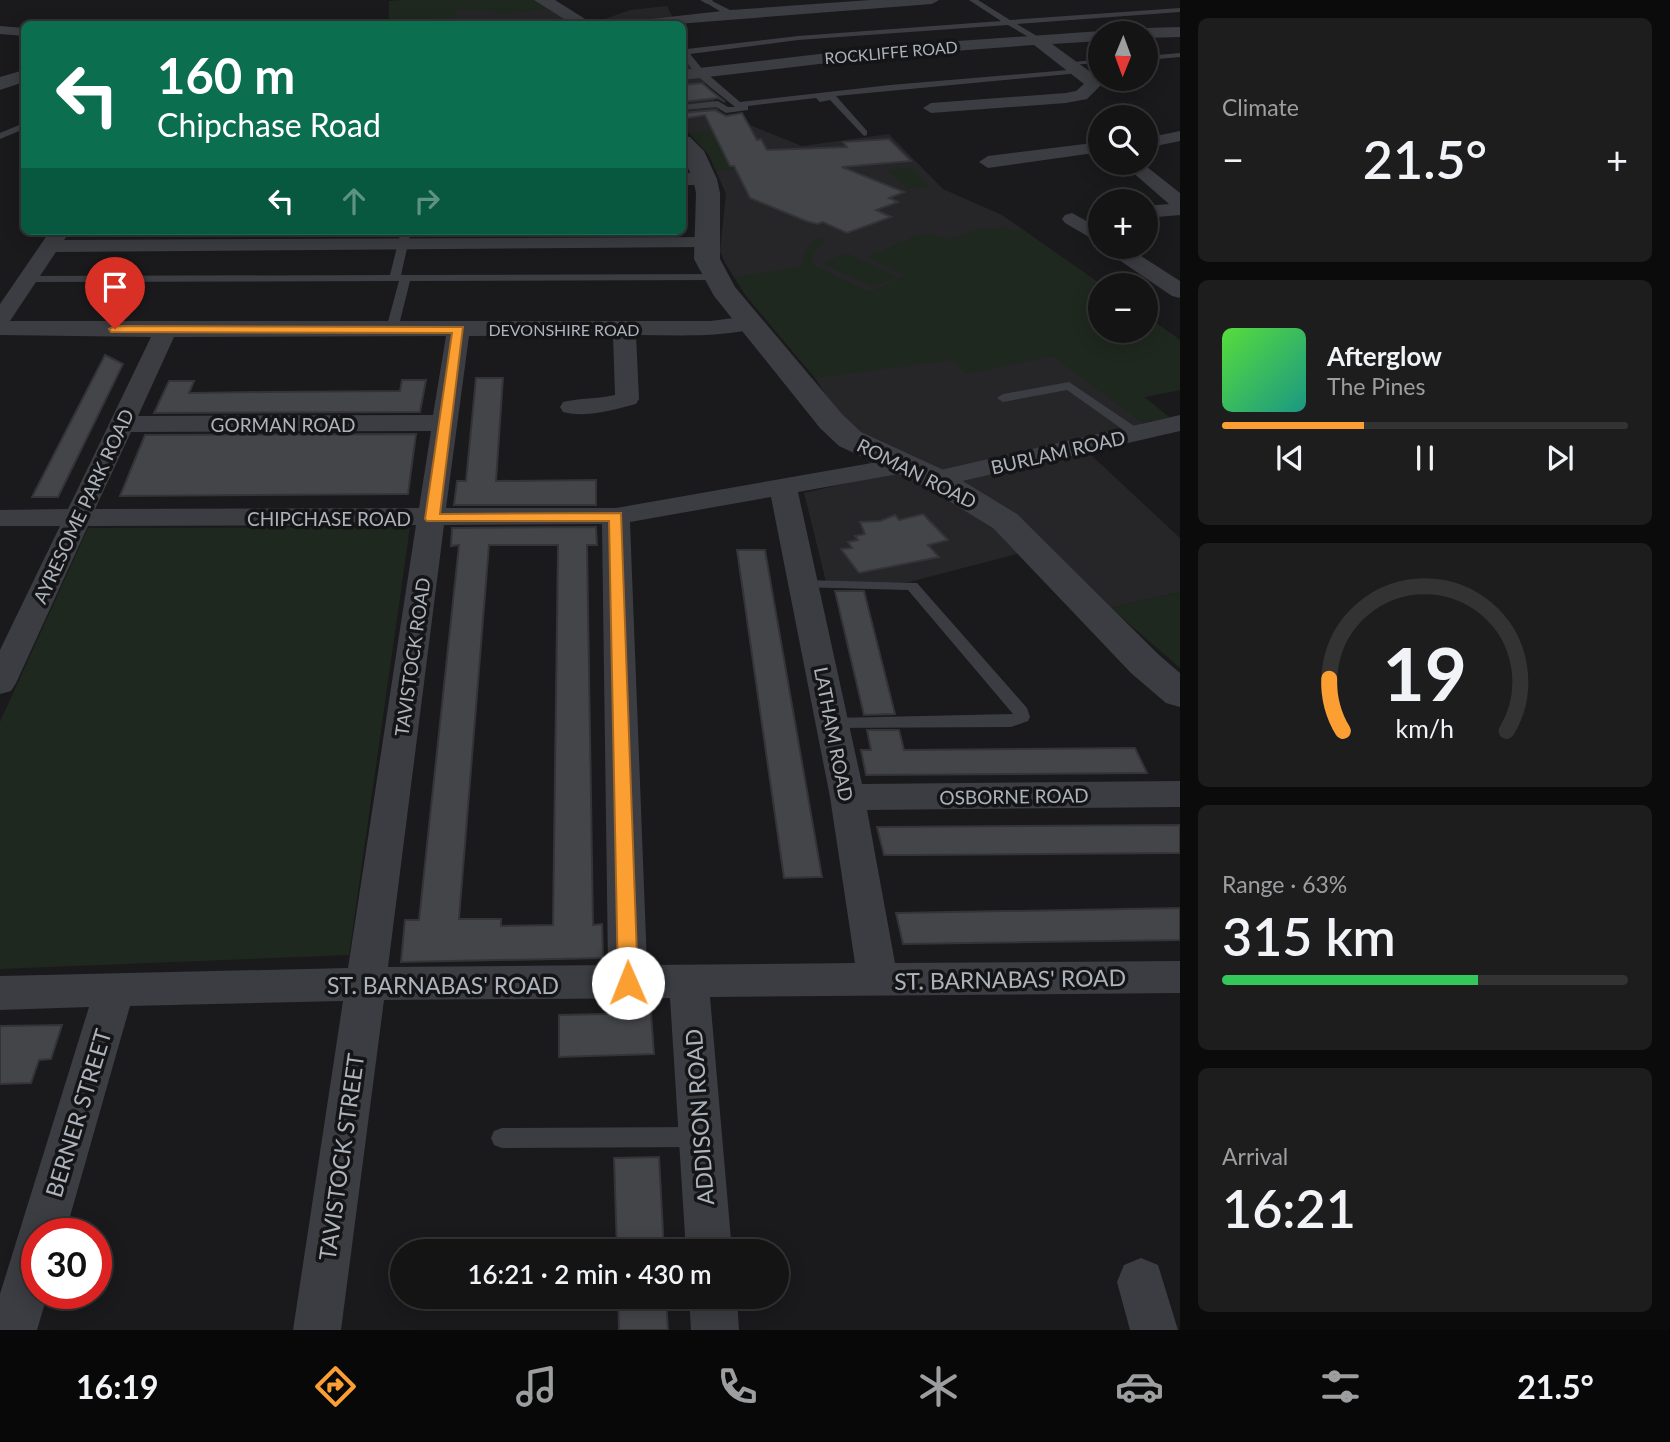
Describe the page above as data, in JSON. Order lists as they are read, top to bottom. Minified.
{"streets":{"street":["ROCKLIFFE ROAD","DEVONSHIRE ROAD","GORMAN ROAD","BURLAM ROAD","ROMAN ROAD","AYRESOME PARK ROAD","CHIPCHASE ROAD","TAVISTOCK ROAD","LATHAM ROAD","OSBORNE ROAD","ST. BARNABAS' ROAD","BERNER STREET","ADDISON ROAD","TAVISTOCK STREET"]},"crossings":[["DEVONSHIRE ROAD","ROMAN ROAD"],["DEVONSHIRE ROAD","AYRESOME PARK ROAD"],["DEVONSHIRE ROAD","TAVISTOCK ROAD"],["GORMAN ROAD","AYRESOME PARK ROAD"],["GORMAN ROAD","TAVISTOCK ROAD"],["BURLAM ROAD","ROMAN ROAD"],["BURLAM ROAD","CHIPCHASE ROAD"],["ROMAN ROAD","CHIPCHASE ROAD"],["AYRESOME PARK ROAD","CHIPCHASE ROAD"],["CHIPCHASE ROAD","TAVISTOCK ROAD"],["CHIPCHASE ROAD","LATHAM ROAD"],["TAVISTOCK ROAD","ST. BARNABAS' ROAD"],["TAVISTOCK ROAD","TAVISTOCK STREET"],["LATHAM ROAD","OSBORNE ROAD"],["LATHAM ROAD","ST. BARNABAS' ROAD"],["ST. BARNABAS' ROAD","BERNER STREET"],["ST. BARNABAS' ROAD","ADDISON ROAD"],["ST. BARNABAS' ROAD","TAVISTOCK STREET"]],"north":"bottom","page":{"tile":["Climate",["Range · 63%","315 km"],["Arrival","16:21"]],"map_buttons":["+","−"],"turn":["160 m","Chipchase Road"],"heat":["−","21.5°","+"],"song":["Afterglow","The Pines"],"limit":"30","trip":"16:21 · 2 min · 430 m","tabs":["16:19","21.5°"],"gauge":["19","km/h"]}}
